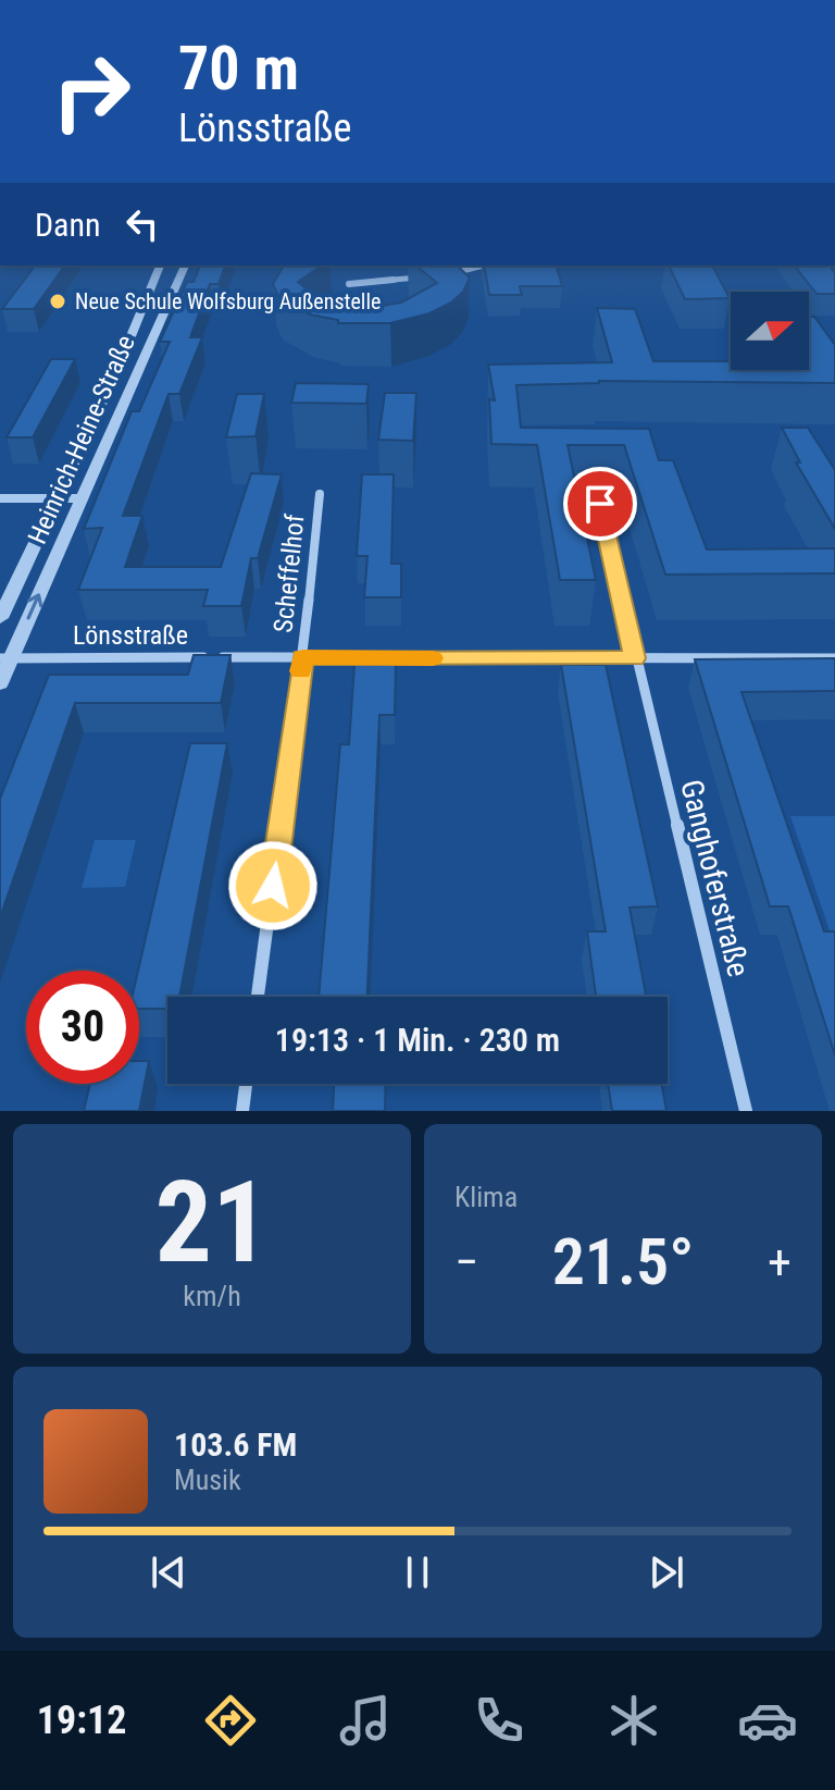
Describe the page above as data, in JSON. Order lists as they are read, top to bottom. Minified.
{"streets":{"street":["Heinrich-Heine-Straße","Scheffelhof","Lönsstraße","Ganghoferstraße"]},"crossings":[["Heinrich-Heine-Straße","Lönsstraße"],["Scheffelhof","Lönsstraße"],["Lönsstraße","Ganghoferstraße"]],"places":["Neue Schule Wolfsburg Außenstelle"],"north":"right","page":{"turn":["70 m","Lönsstraße"],"then":"Dann","limit":"30","trip":"19:13 · 1 Min. · 230 m","tile":[["21","km/h"],"Klima"],"heat":["−","21.5°","+"],"song":["103.6 FM","Musik"],"tabs":"19:12"}}
